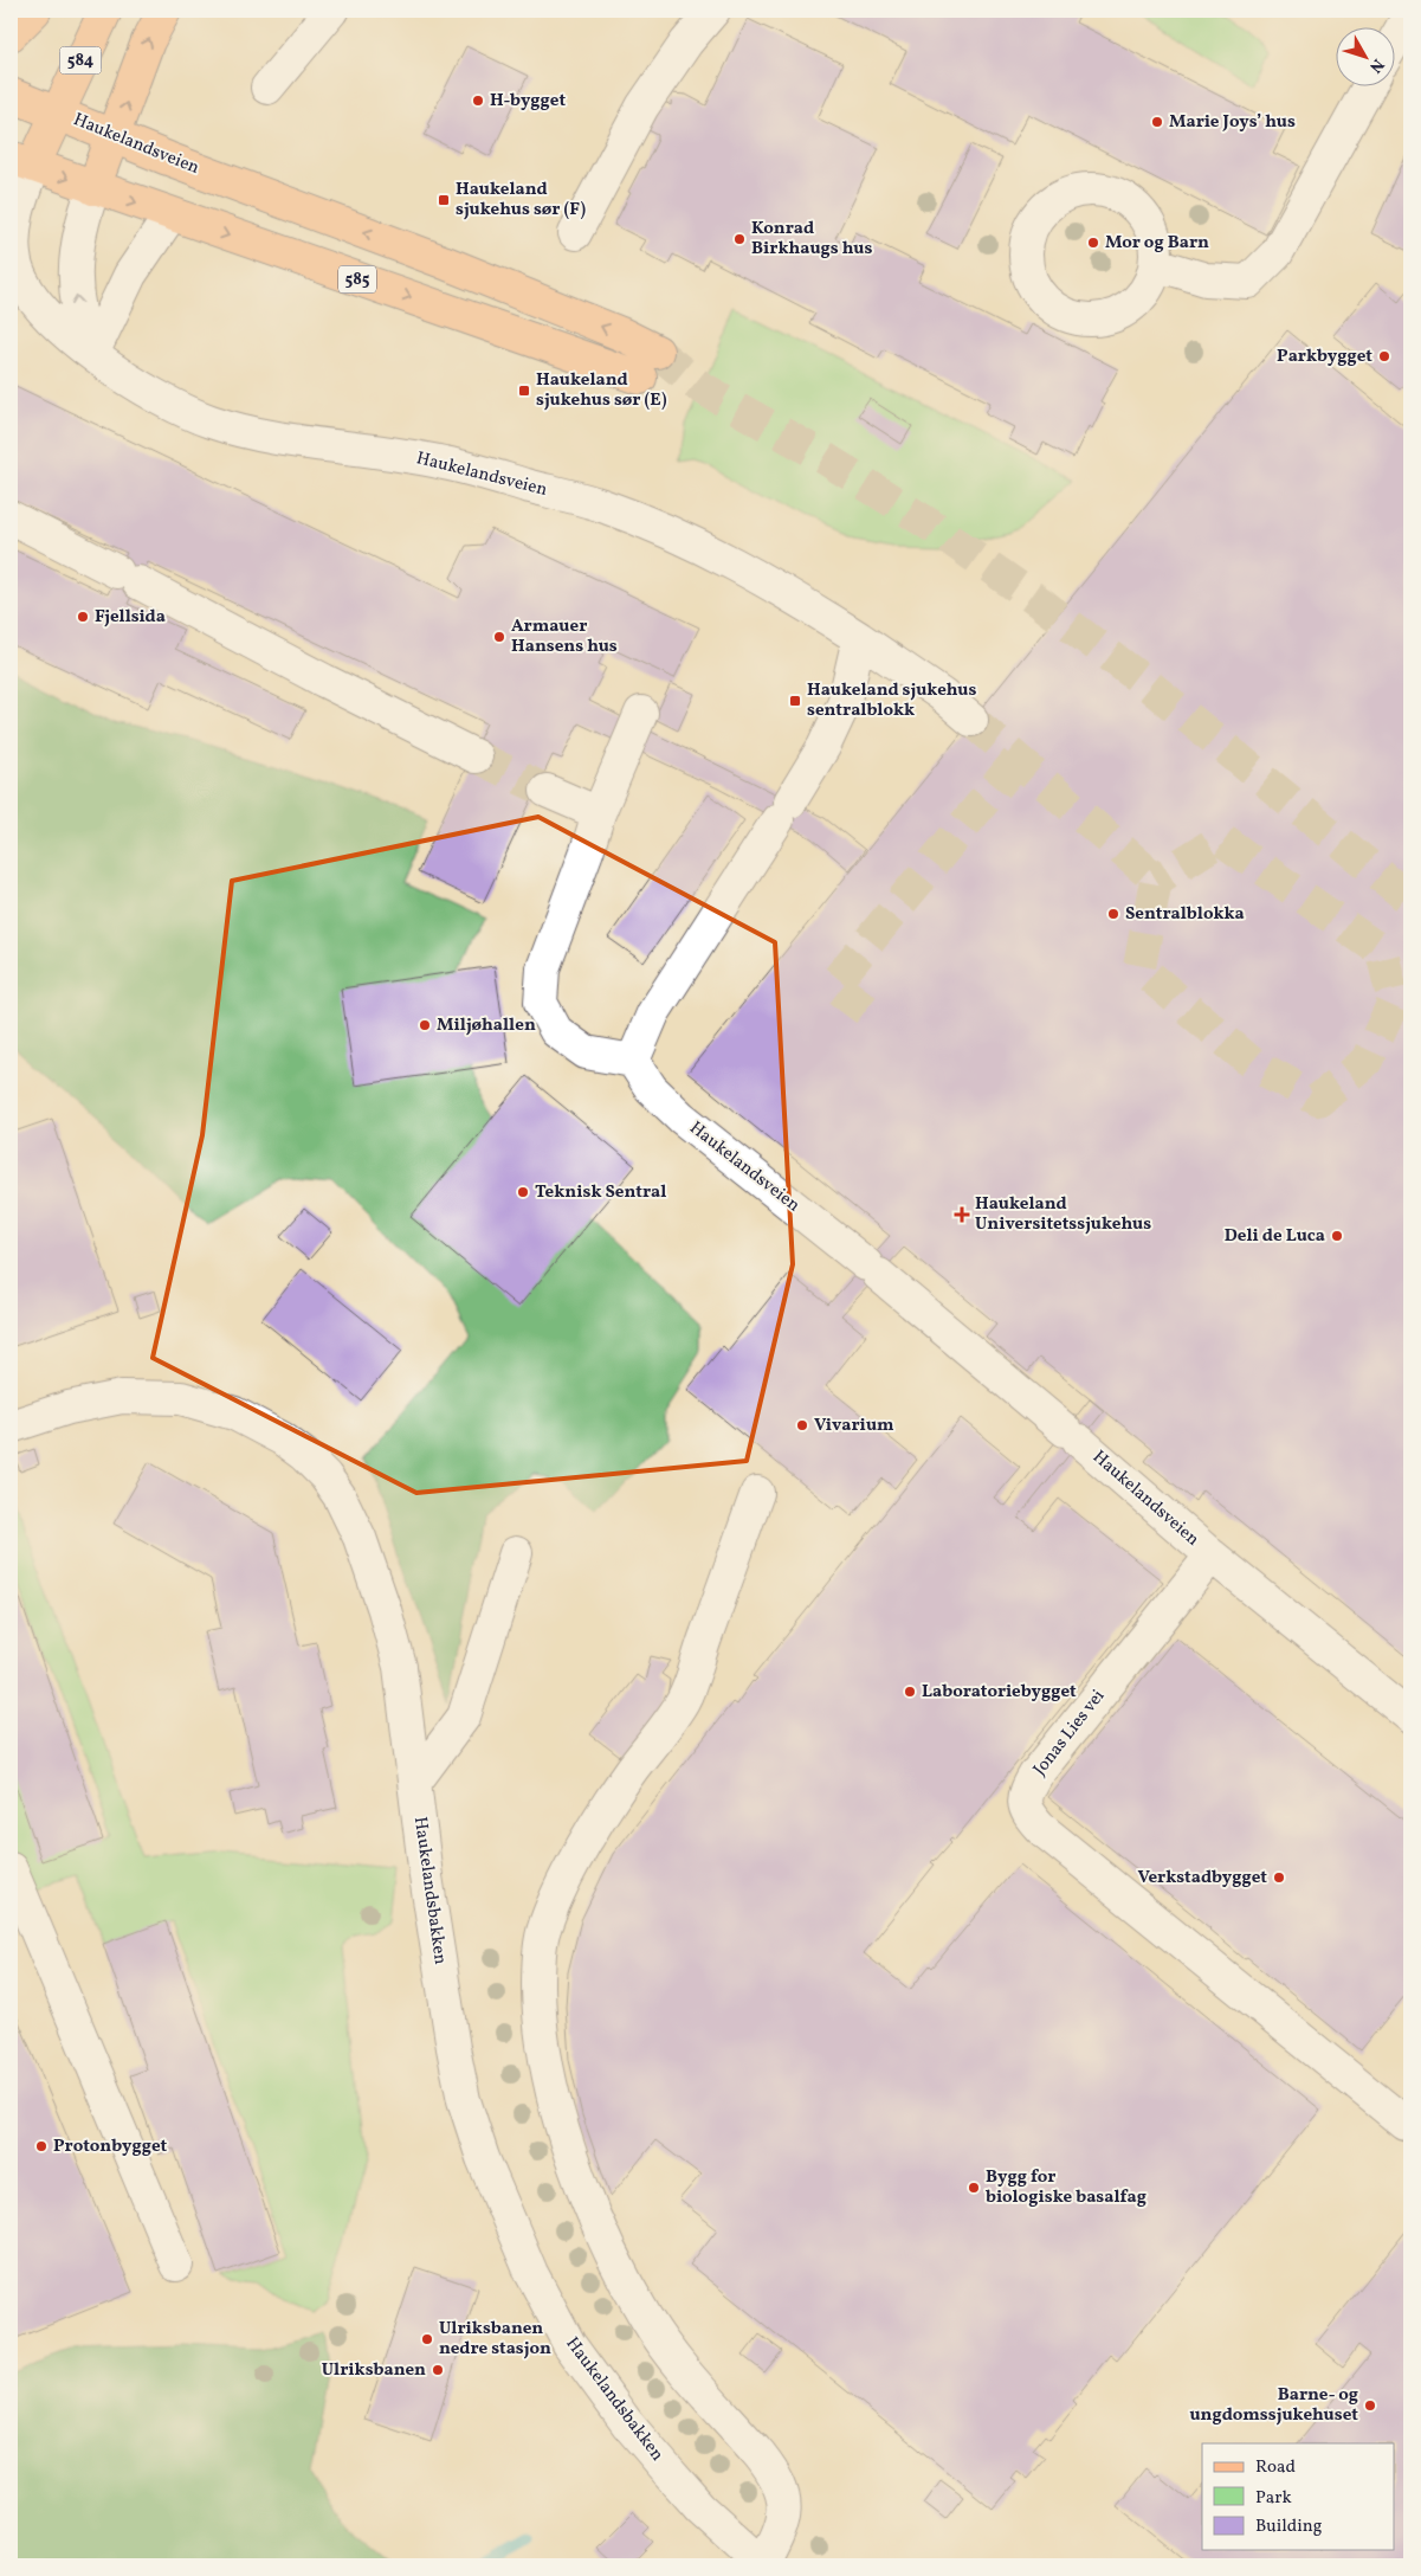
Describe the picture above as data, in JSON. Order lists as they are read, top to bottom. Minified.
{"streets":{"main road":["584","Haukelandsveien","585"],"street":["Jonas Lies vei","Haukelandsbakken"]},"crossings":[["584","Haukelandsveien"],["Haukelandsveien","Jonas Lies vei"]],"places":{"other":["H-bygget","Marie Joys’ hus","Konrad Birkhaugs hus","Mor og Barn","Parkbygget","Fjellsida","Armauer Hansens hus","Sentralblokka","Miljøhallen","Teknisk Sentral","Deli de Luca","Vivarium","Laboratoriebygget","Verkstadbygget","Protonbygget","Bygg for biologiske basalfag","Ulriksbanen nedre stasjon","Ulriksbanen","Barne- og ungdomssjukehuset"],"transit":["Haukeland sjukehus sør (F)","Haukeland sjukehus sør (E)","Haukeland sjukehus sentralblokk"],"health":["Haukeland Universitetssjukehus"]},"legend":["Road","Park","Building"],"north":"bottom right"}
